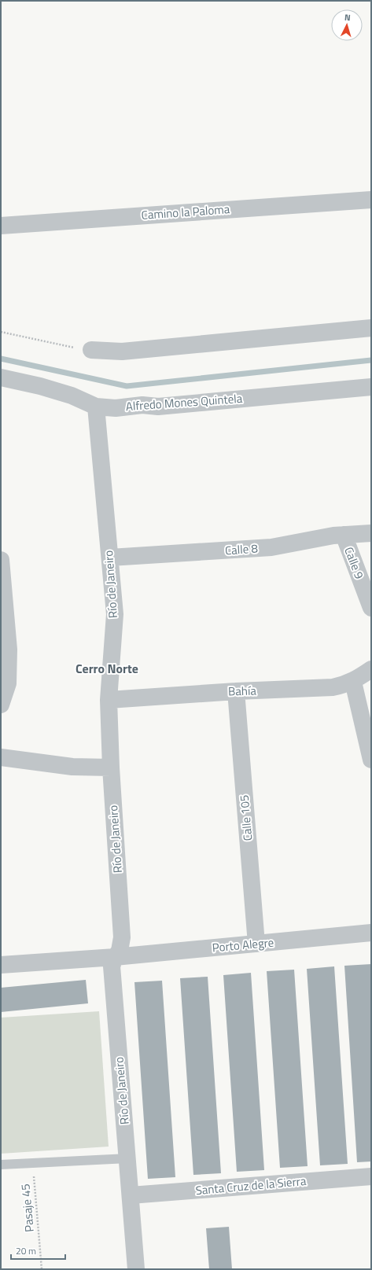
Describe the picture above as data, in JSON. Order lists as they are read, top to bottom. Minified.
{"streets":{"street":["Camino la Paloma","Alfredo Mones Quintela","Calle 8","Calle 9","Río de Janeiro","Bahía","Calle 105","Porto Alegre","Santa Cruz de la Sierra"],"path":["Pasaje 45"]},"crossings":[["Alfredo Mones Quintela","Río de Janeiro"],["Calle 8","Calle 9"],["Calle 8","Río de Janeiro"],["Río de Janeiro","Bahía"],["Río de Janeiro","Porto Alegre"],["Río de Janeiro","Santa Cruz de la Sierra"],["Bahía","Calle 105"],["Calle 105","Porto Alegre"]],"districts":["Cerro Norte"],"scale_bar":"20 m","north":"top"}
